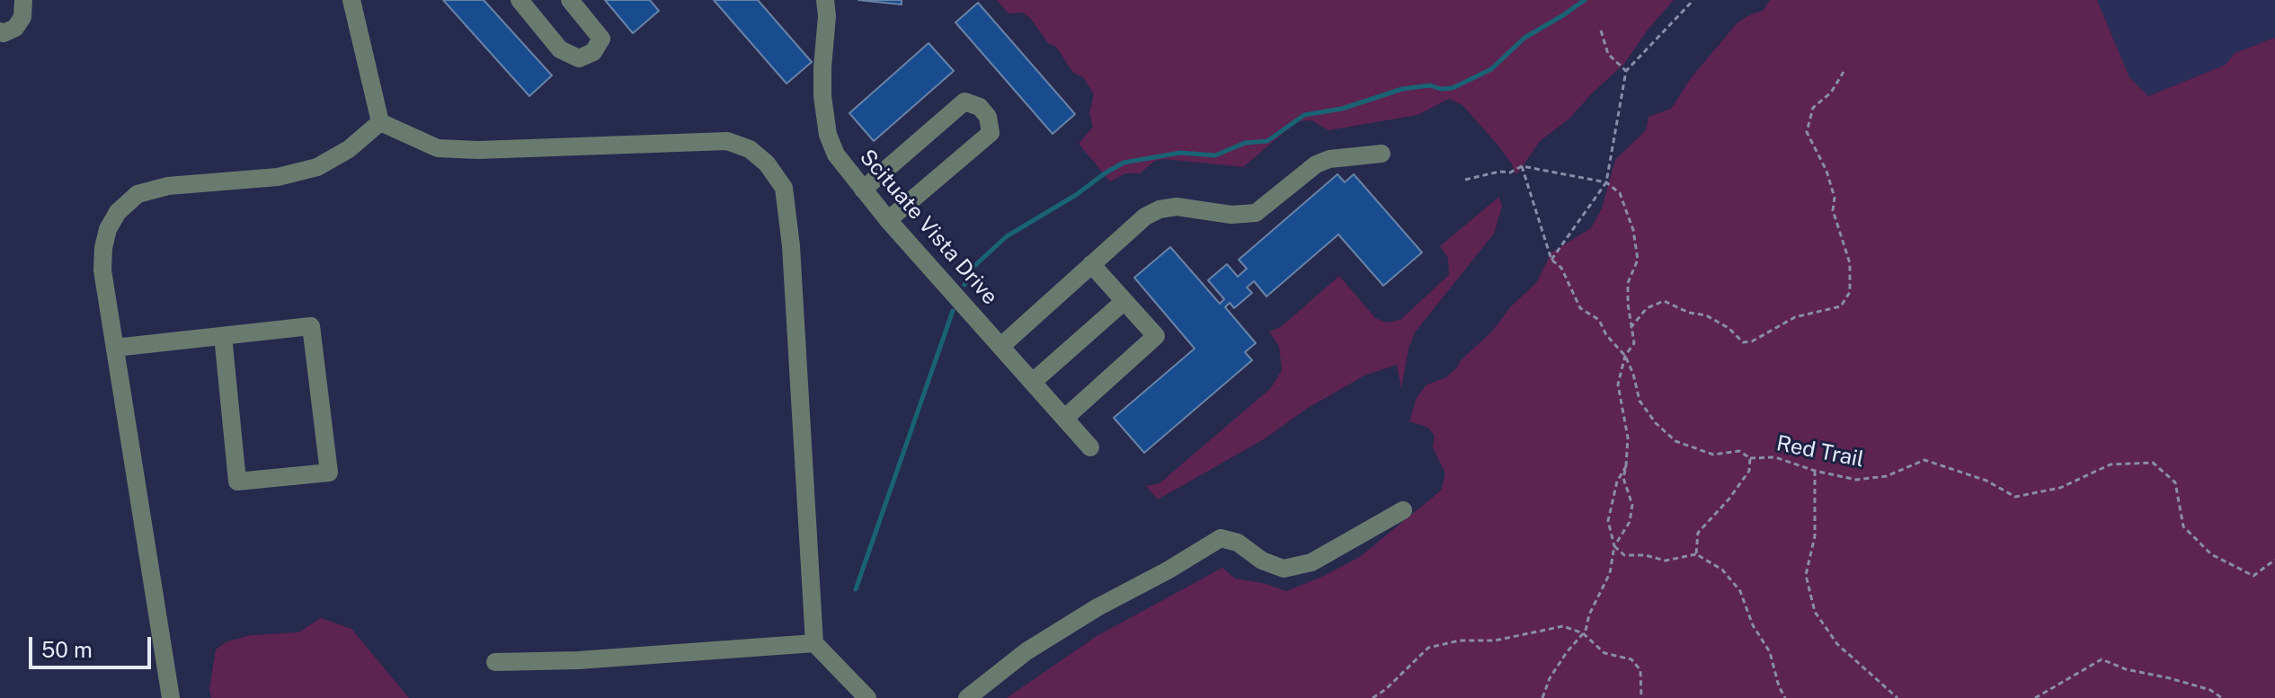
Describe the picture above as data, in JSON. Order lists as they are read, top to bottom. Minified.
{"streets":{"street":["Scituate Vista Drive"],"path":["Red Trail"]},"scale_bar":"50 m"}
